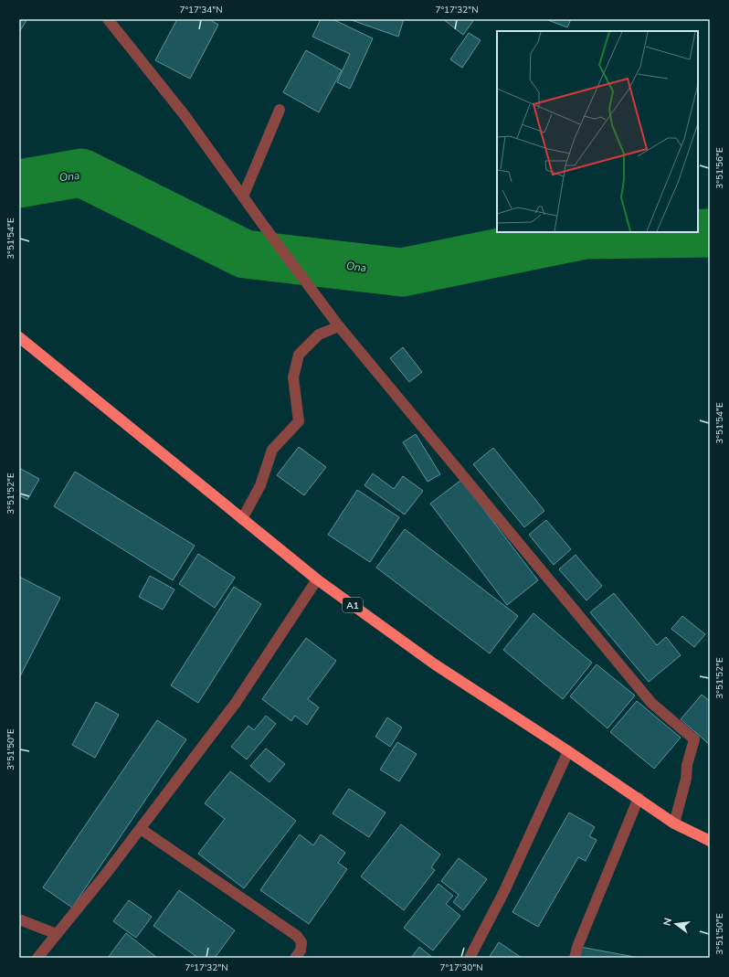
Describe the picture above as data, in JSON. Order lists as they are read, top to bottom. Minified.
{"streets":{"highway":["A1"]},"water":["Ona"],"north":"left","coordinates":["7°17'34\"N","7°17'32\"N","3°51'56\"E","3°51'54\"E","3°51'52\"E","3°51'50\"E","7°17'30\"N"]}
